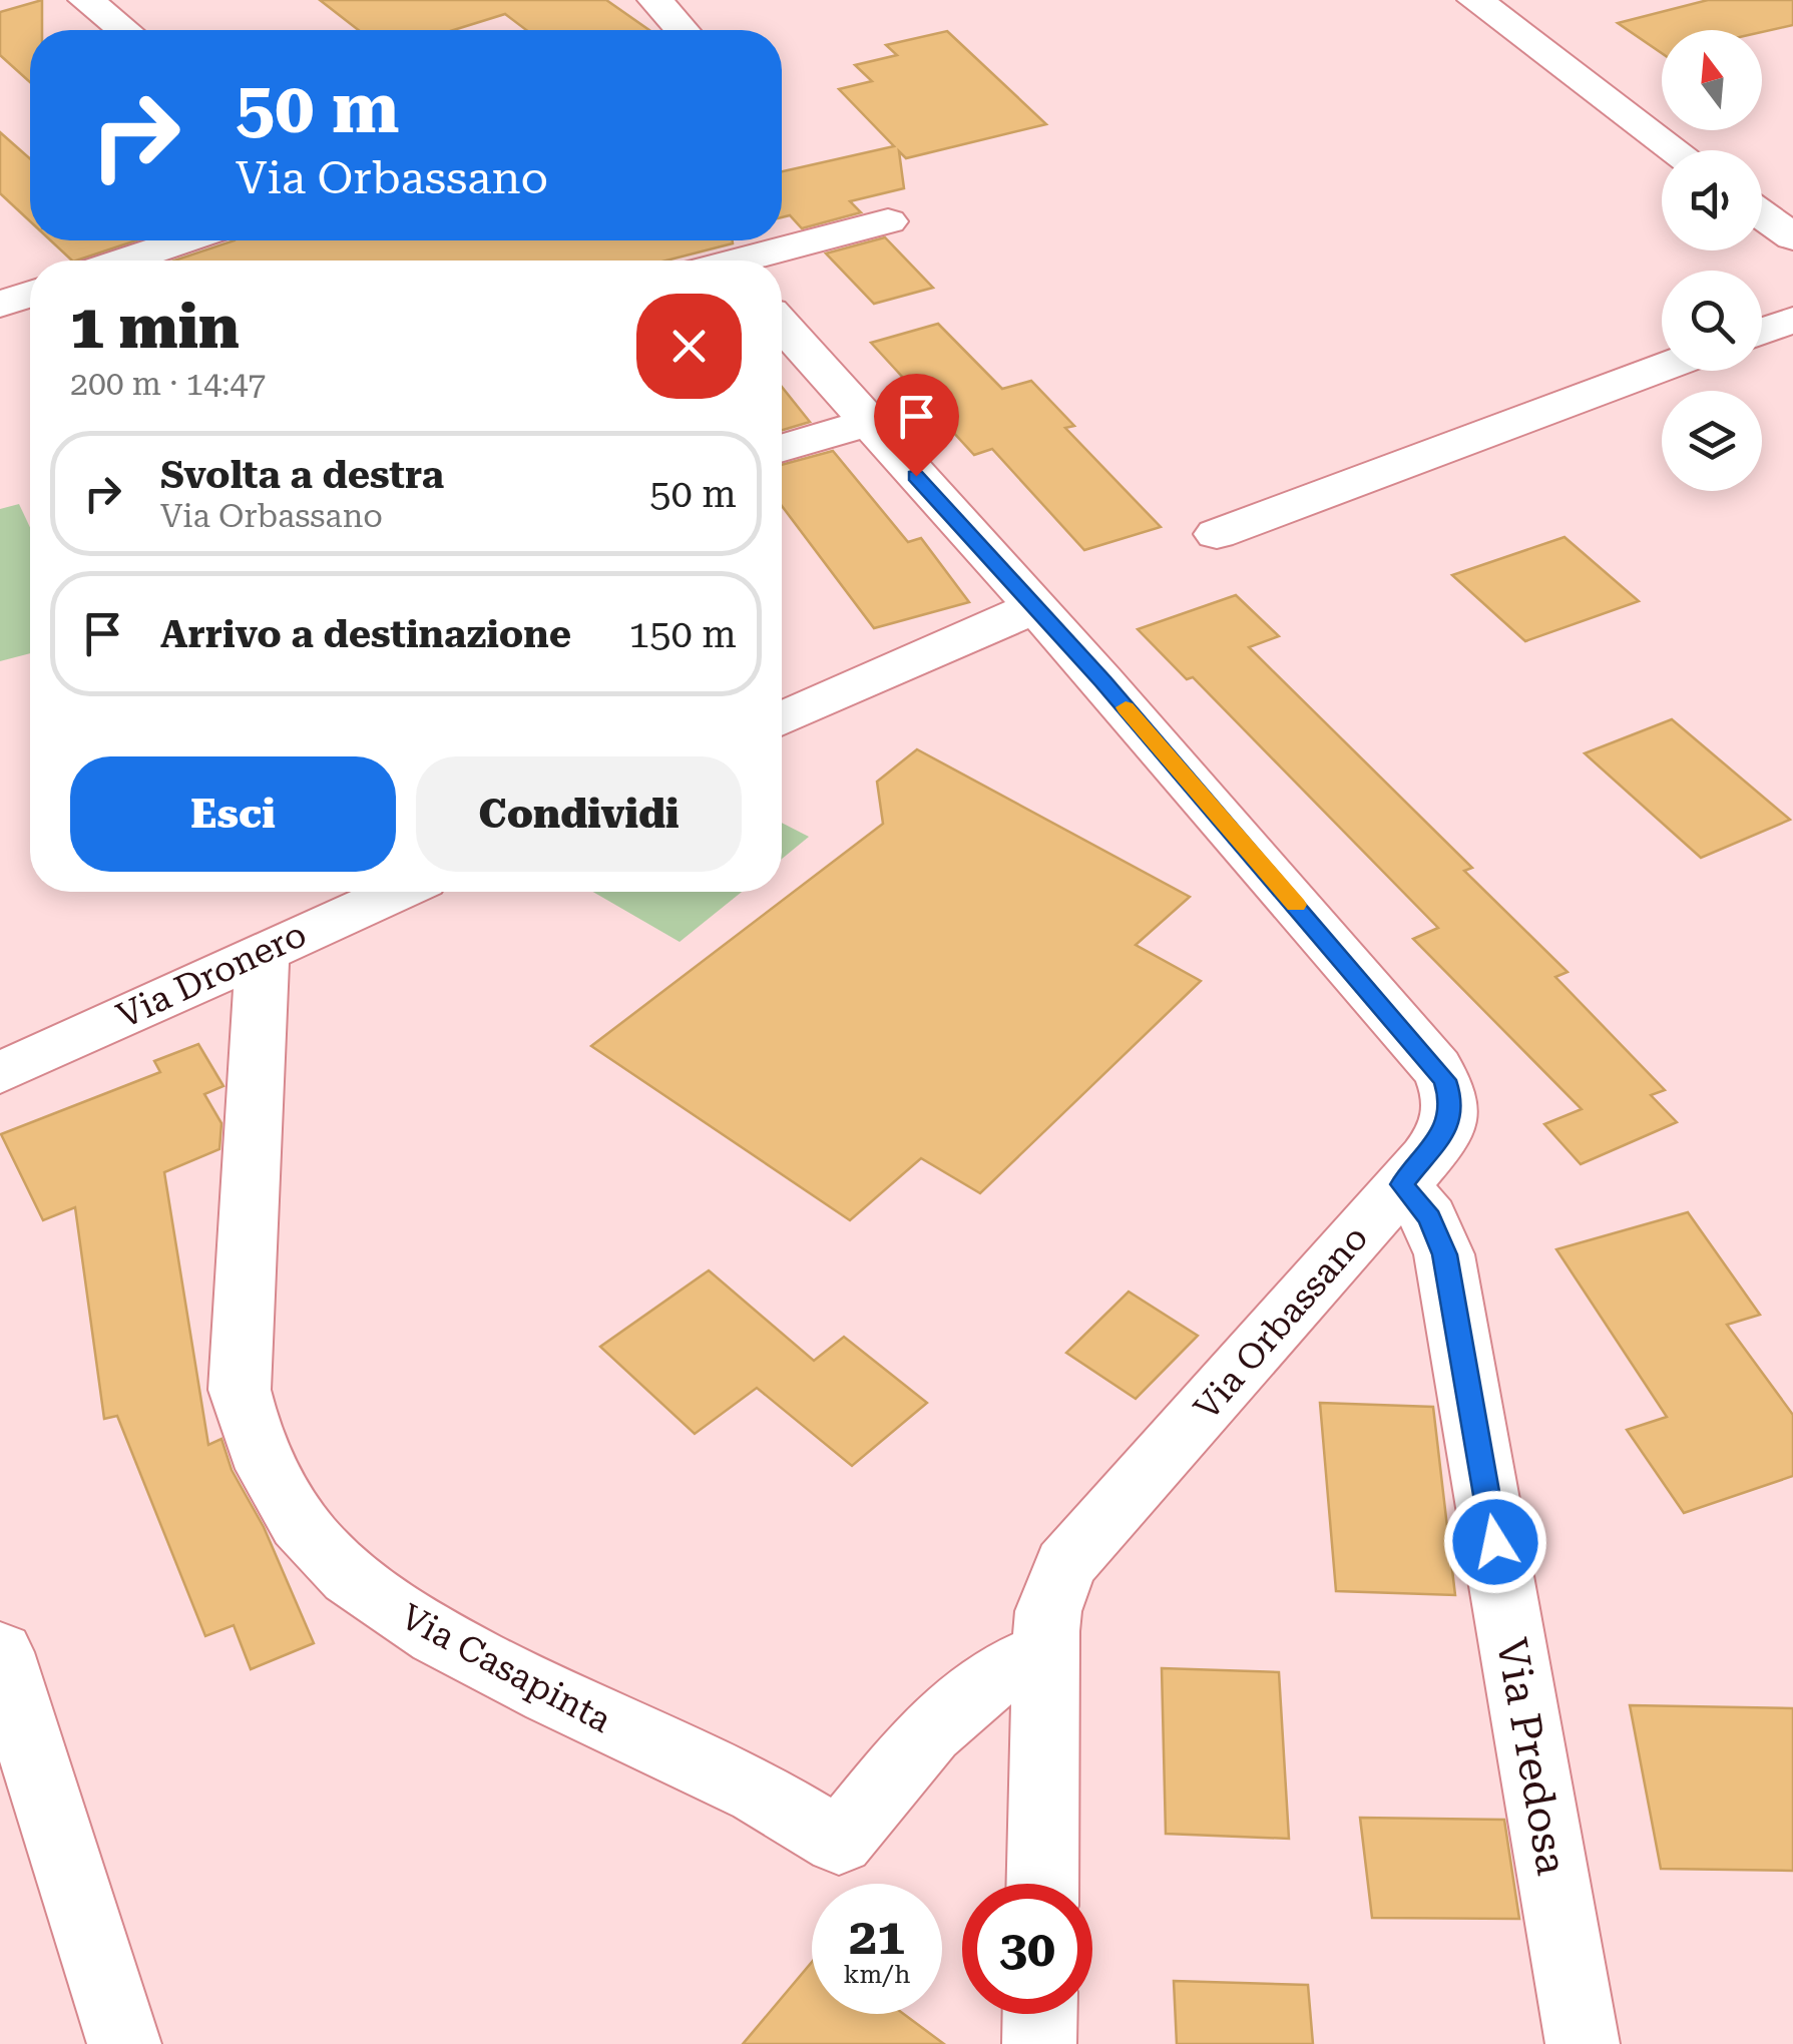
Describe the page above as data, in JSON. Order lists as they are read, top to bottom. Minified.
{"streets":{"main road":["Via Dronero","Via Orbassano","Via Casapinta","Via Predosa"]},"crossings":[["Via Dronero","Via Casapinta"],["Via Orbassano","Via Casapinta"],["Via Orbassano","Via Predosa"]],"north":"top","page":{"turn":["50 m","Via Orbassano"],"heading":["1 min","200 m · 14:47"],"list":[{"name":"Svolta a destra","note":"Via Orbassano","value":"50 m"},{"name":"Arrivo a destinazione","value":"150 m"}],"buttons":["Esci","Condividi"],"speed":"21 km/h","limit":"30"}}
